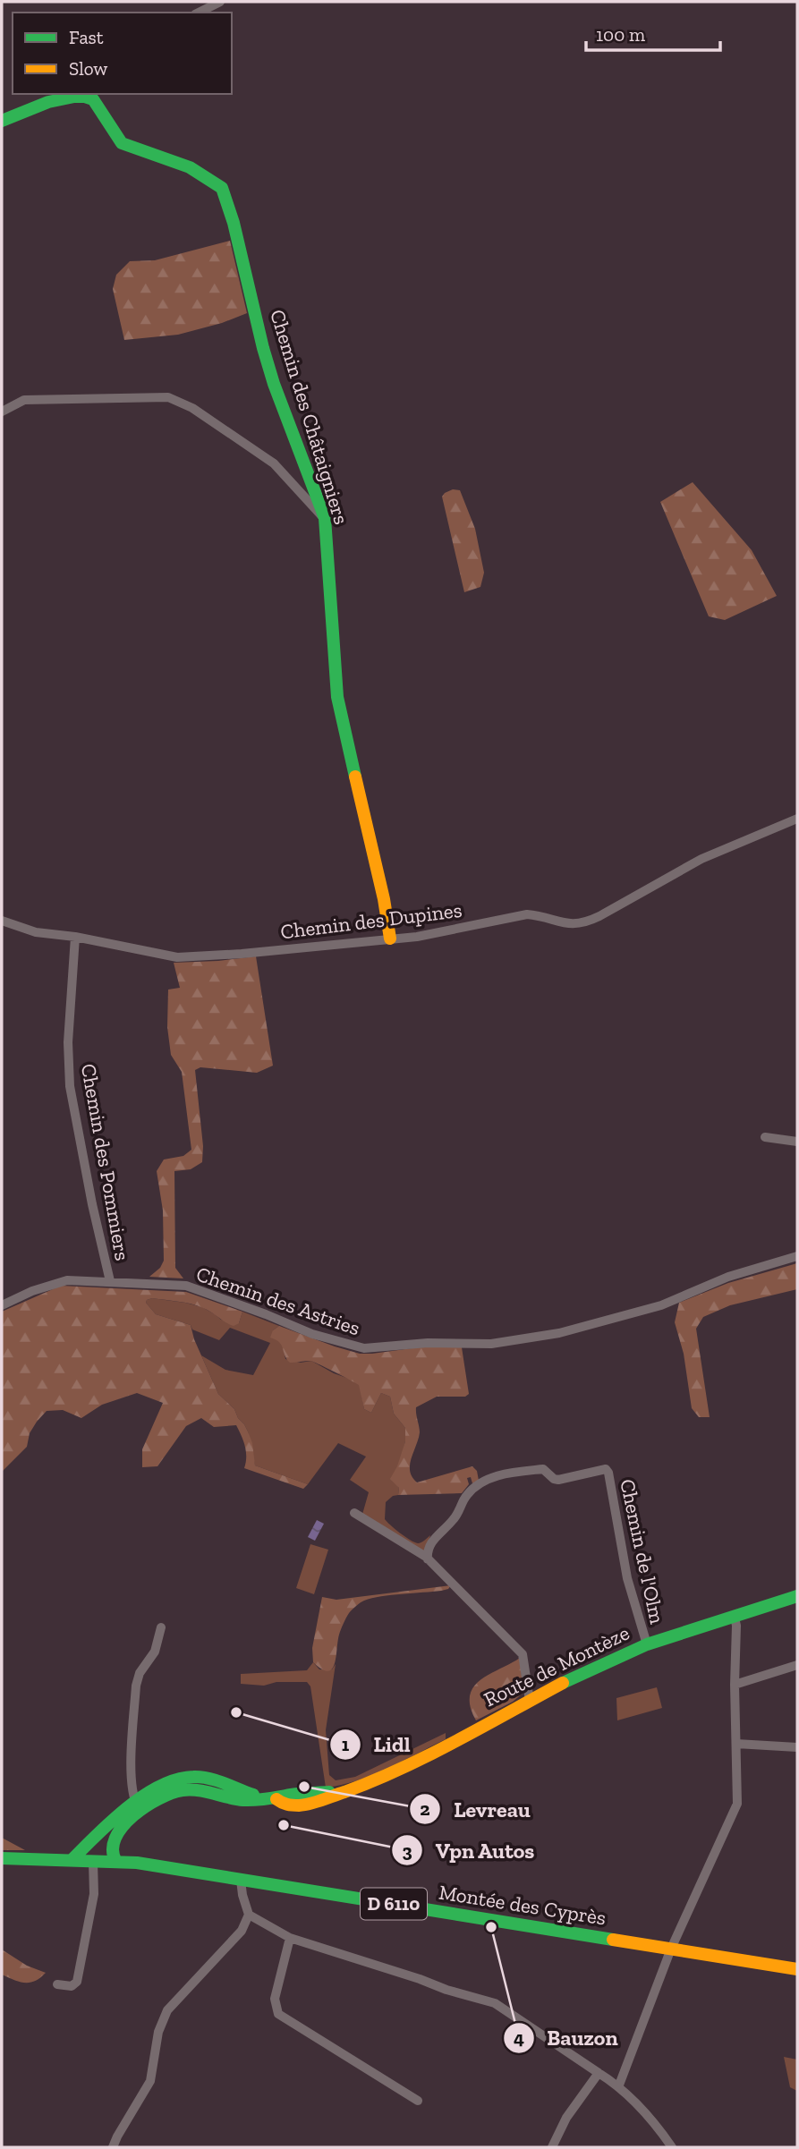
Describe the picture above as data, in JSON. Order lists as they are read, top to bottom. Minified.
{"streets":{"street":["Chemin des Châtaigniers","Chemin des Dupines","Chemin des Pommiers","Chemin des Astries","Chemin de l'Olm","Route de Montèze","D 6110","Montée des Cyprès"]},"crossings":[["Chemin des Châtaigniers","Chemin des Dupines"],["Chemin des Dupines","Chemin des Pommiers"],["Chemin des Pommiers","Chemin des Astries"],["Chemin de l'Olm","Route de Montèze"],["Route de Montèze","Montée des Cyprès"]],"places":["Lidl","Levreau","Vpn Autos","Bauzon"],"legend":["Fast","Slow"],"scale_bar":"100 m"}
